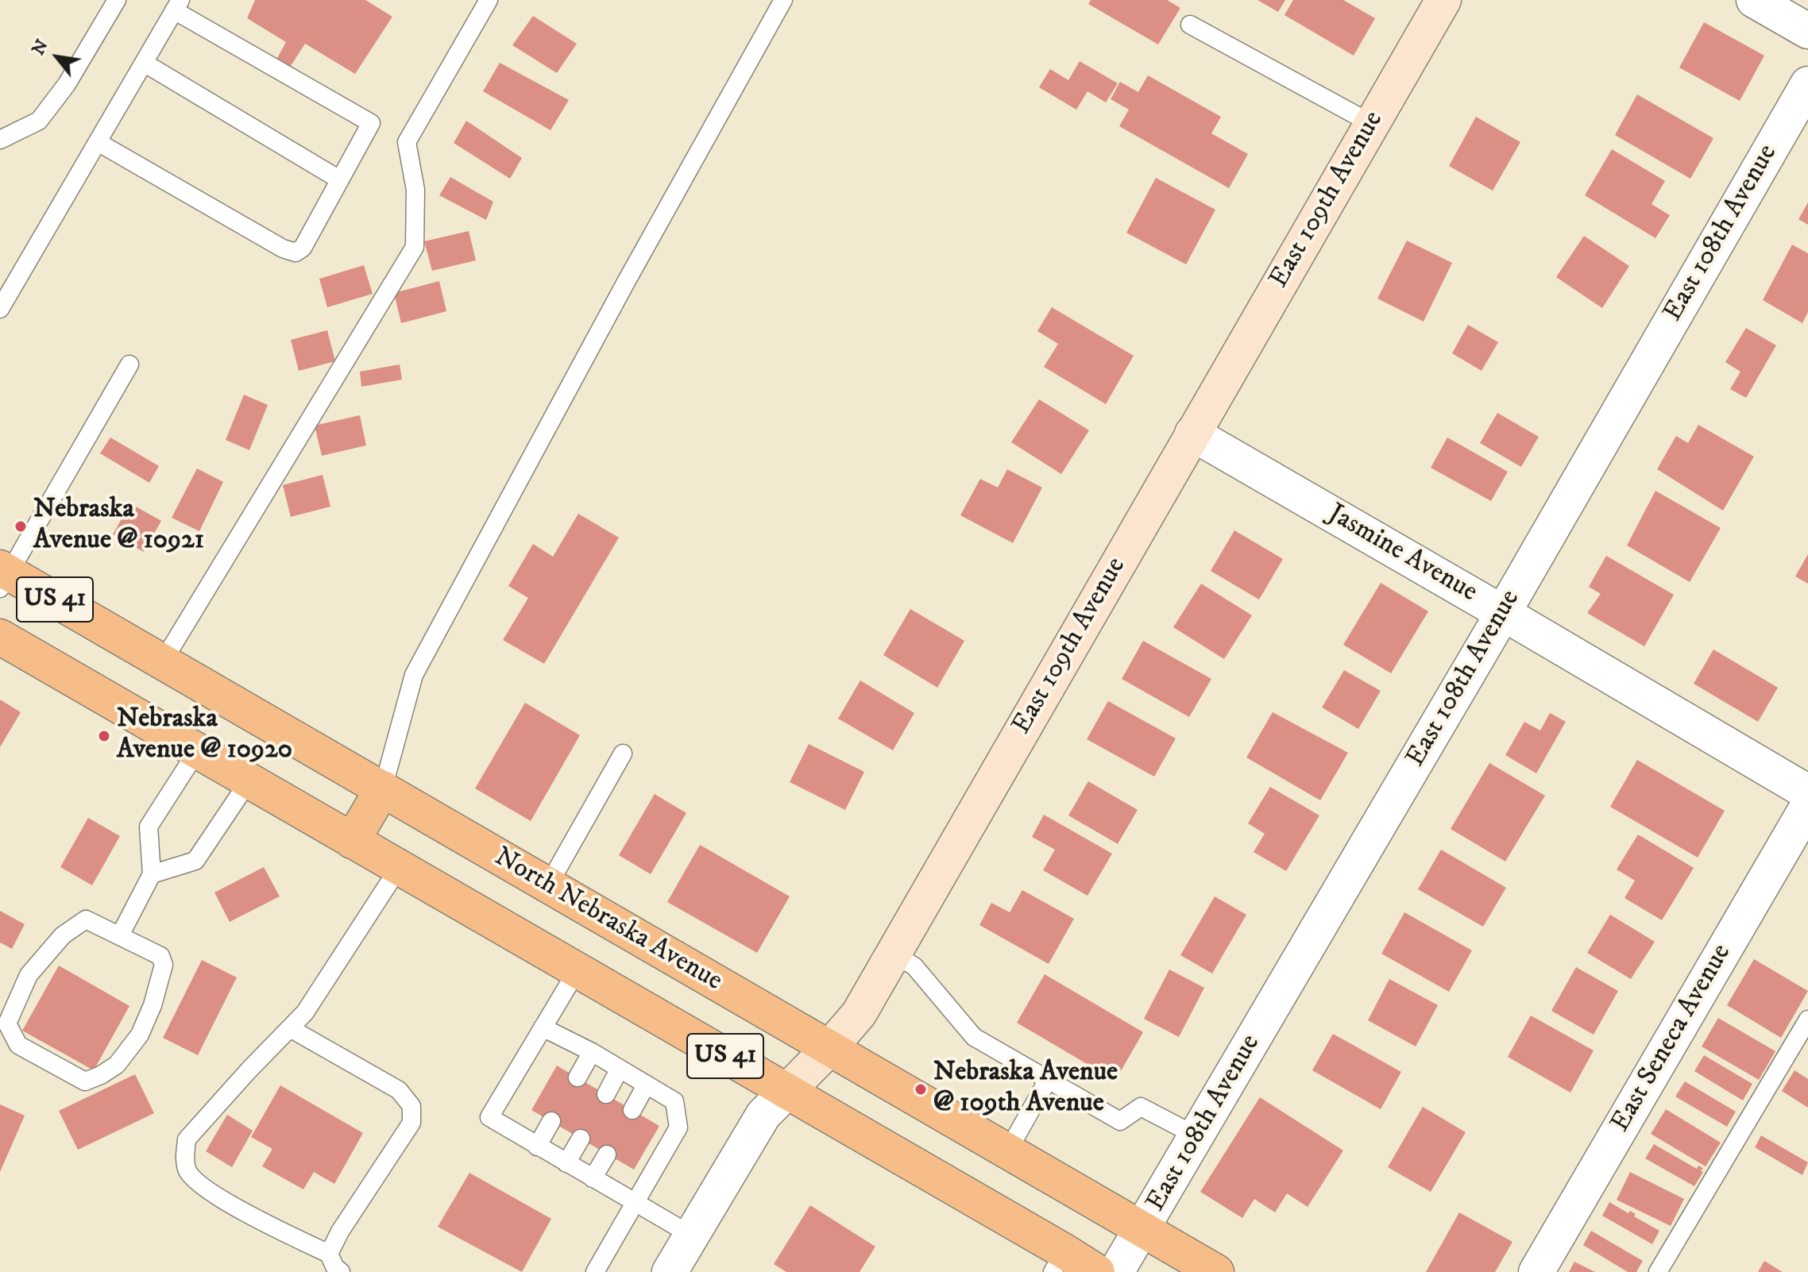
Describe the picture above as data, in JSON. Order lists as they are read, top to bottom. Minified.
{"streets":{"main road":["US 41","North Nebraska Avenue"],"street":["East 109th Avenue","East 108th Avenue","Jasmine Avenue","East Seneca Avenue"]},"crossings":[["East 109th Avenue","Jasmine Avenue"],["East 109th Avenue","US 41"],["East 109th Avenue","North Nebraska Avenue"],["East 108th Avenue","Jasmine Avenue"],["East 108th Avenue","North Nebraska Avenue"]],"places":["Nebraska Avenue @ 10921","Nebraska Avenue @ 10920","Nebraska Avenue @ 109th Avenue"],"north":"top left"}
